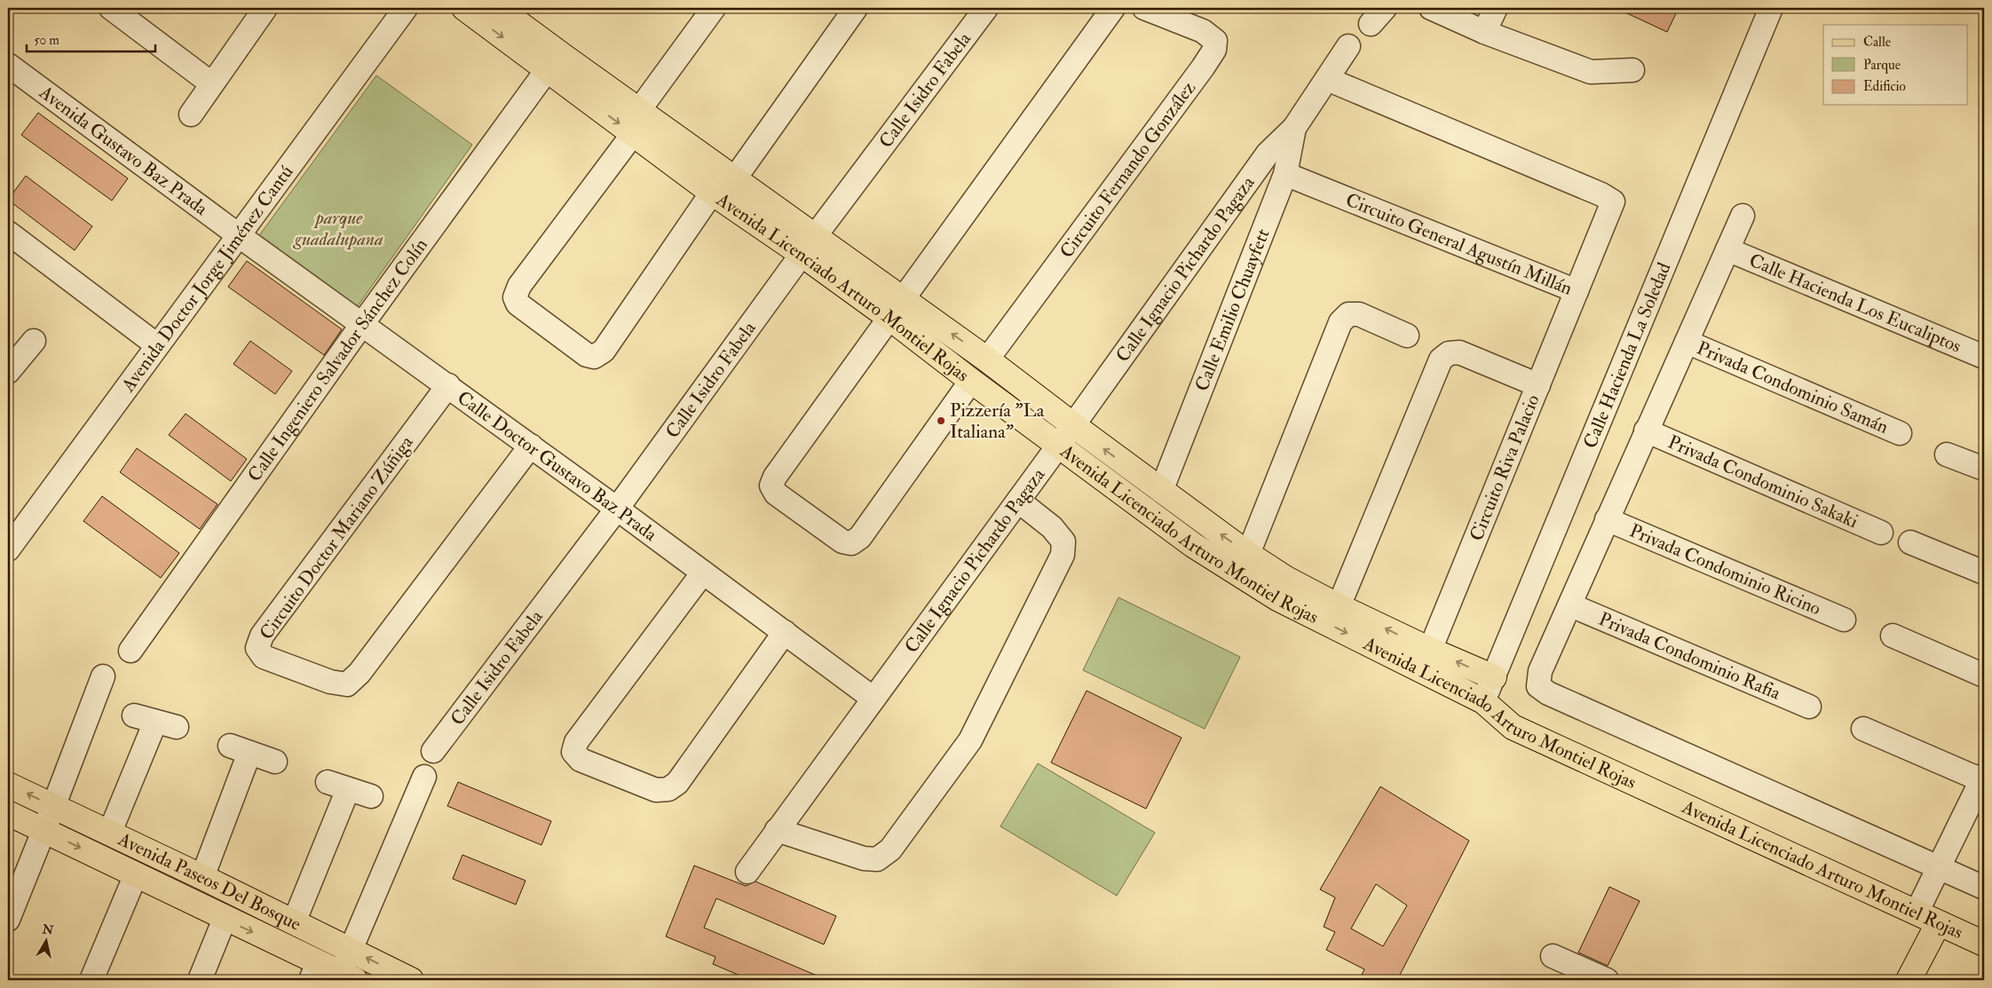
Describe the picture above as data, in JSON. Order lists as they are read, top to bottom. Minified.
{"streets":{"main road":["Avenida Licenciado Arturo Montiel Rojas","Avenida Paseos Del Bosque"],"street":["Calle Isidro Fabela","Avenida Gustavo Baz Prada","Circuito Fernando González","Circuito General Agustín Millán","Calle Ignacio Pichardo Pagaza","Avenida Doctor Jorge Jiménez Cantú","Calle Hacienda Los Eucaliptos","Calle Emilio Chuayfett","Calle Hacienda La Soledad","Calle Ingeniero Salvador Sánchez Colín","Privada Condominio Samán","Calle Doctor Gustavo Baz Prada","Circuito Riva Palacio","Privada Condominio Sakaki","Circuito Doctor Mariano Zúñiga","Privada Condominio Ricino","Privada Condominio Rafia"]},"crossings":[["Calle Isidro Fabela","Avenida Licenciado Arturo Montiel Rojas"],["Calle Isidro Fabela","Calle Doctor Gustavo Baz Prada"],["Avenida Gustavo Baz Prada","Avenida Doctor Jorge Jiménez Cantú"],["Avenida Gustavo Baz Prada","Calle Doctor Gustavo Baz Prada"],["Circuito Fernando González","Avenida Licenciado Arturo Montiel Rojas"],["Circuito General Agustín Millán","Calle Ignacio Pichardo Pagaza"],["Circuito General Agustín Millán","Calle Emilio Chuayfett"],["Calle Ignacio Pichardo Pagaza","Avenida Licenciado Arturo Montiel Rojas"],["Calle Ignacio Pichardo Pagaza","Calle Emilio Chuayfett"],["Calle Ignacio Pichardo Pagaza","Calle Doctor Gustavo Baz Prada"],["Avenida Doctor Jorge Jiménez Cantú","Calle Doctor Gustavo Baz Prada"],["Avenida Licenciado Arturo Montiel Rojas","Calle Emilio Chuayfett"],["Avenida Licenciado Arturo Montiel Rojas","Calle Hacienda La Soledad"],["Avenida Licenciado Arturo Montiel Rojas","Calle Ingeniero Salvador Sánchez Colín"],["Avenida Licenciado Arturo Montiel Rojas","Circuito Riva Palacio"],["Avenida Licenciado Arturo Montiel Rojas","Privada Condominio Rafia"],["Calle Ingeniero Salvador Sánchez Colín","Calle Doctor Gustavo Baz Prada"],["Calle Doctor Gustavo Baz Prada","Circuito Doctor Mariano Zúñiga"]],"parks":["parque guadalupana"],"places":["Pizzería \"La Italiana\""],"legend":["Calle","Parque","Edificio"],"scale_bar":"50 m","north":"top"}
